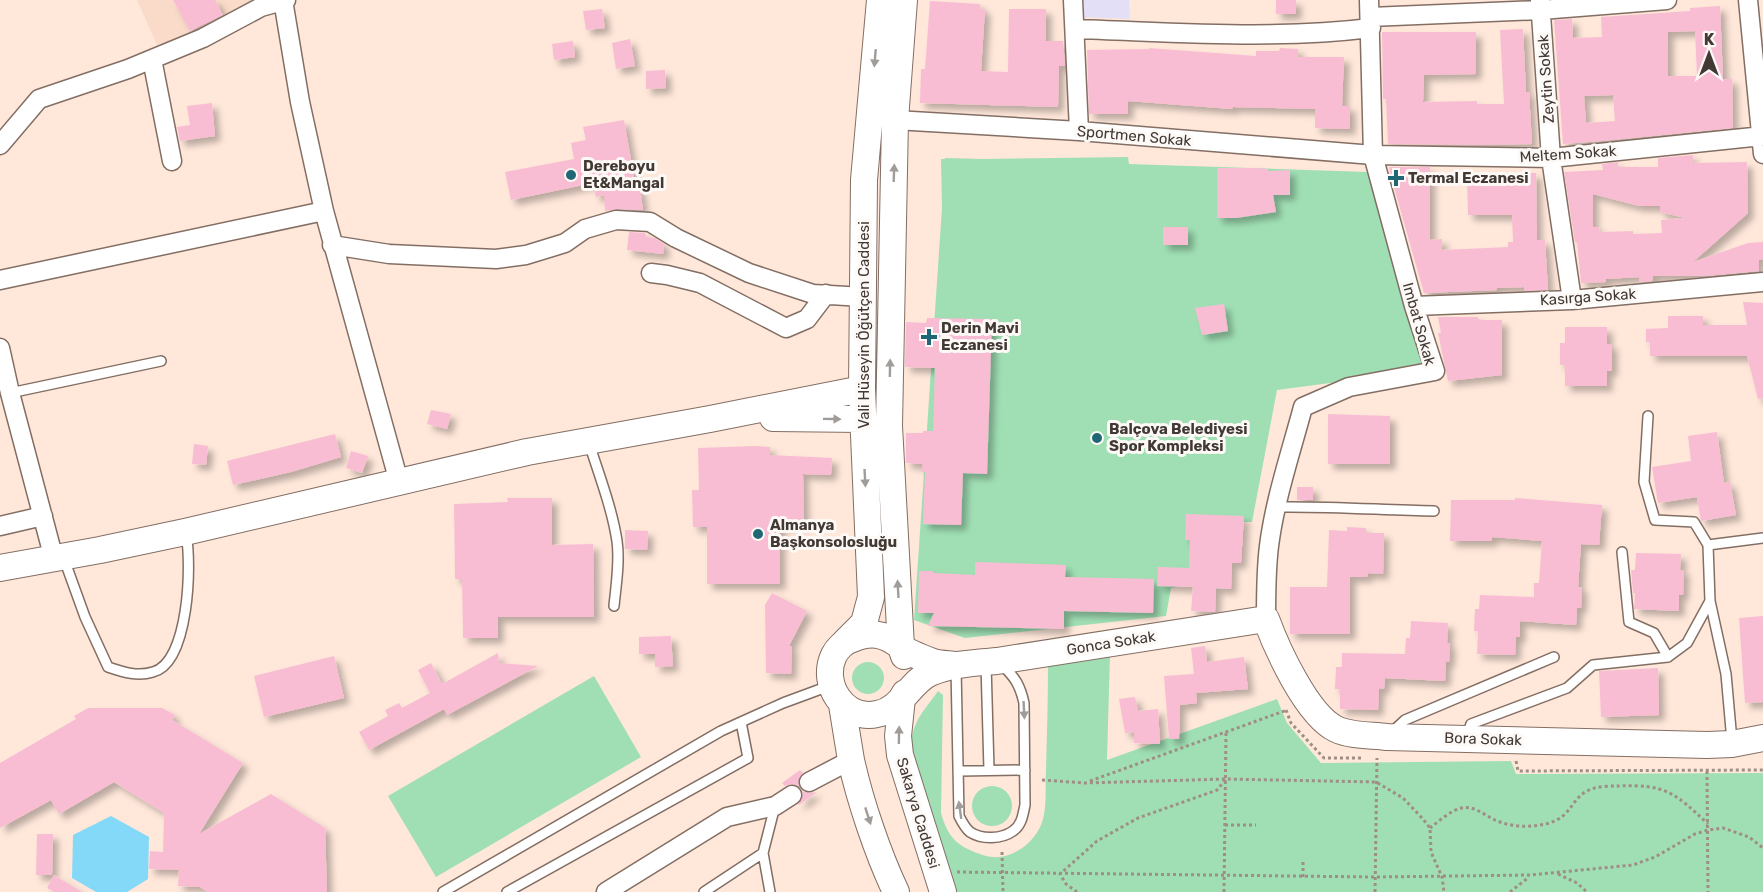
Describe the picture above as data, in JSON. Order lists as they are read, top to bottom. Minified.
{"streets":{"street":["Zeytin Sokak","Sportmen Sokak","Meltem Sokak","Kasırga Sokak","Imbat Sokak","Vali Hüseyin Öğütçen Caddesi","Gonca Sokak","Bora Sokak","Sakarya Caddesi"]},"crossings":[["Zeytin Sokak","Meltem Sokak"],["Zeytin Sokak","Kasırga Sokak"],["Sportmen Sokak","Meltem Sokak"],["Sportmen Sokak","Imbat Sokak"],["Sportmen Sokak","Vali Hüseyin Öğütçen Caddesi"],["Meltem Sokak","Imbat Sokak"],["Kasırga Sokak","Imbat Sokak"],["Imbat Sokak","Gonca Sokak"],["Imbat Sokak","Bora Sokak"],["Vali Hüseyin Öğütçen Caddesi","Sakarya Caddesi"],["Gonca Sokak","Bora Sokak"]],"places":{"other":["Dereboyu Et&Mangal","Balçova Belediyesi Spor Kompleksi","Almanya Başkonsolosluğu"],"health":["Termal Eczanesi","Derin Mavi Eczanesi"]},"north":"top"}
